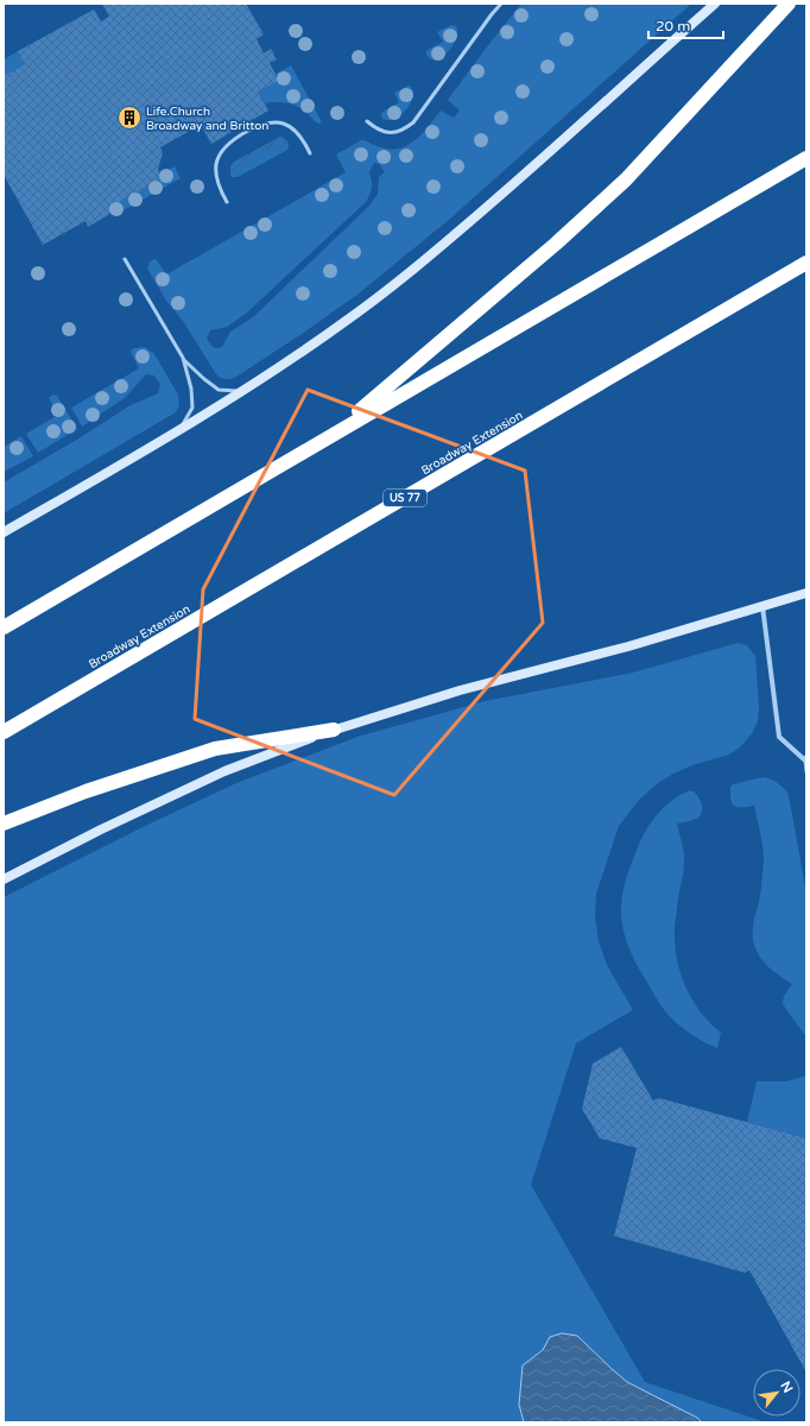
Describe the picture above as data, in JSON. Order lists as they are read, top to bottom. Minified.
{"streets":{"highway":["Broadway Extension","US 77"]},"places":{"building":["Life.Church Broadway and Britton"]},"scale_bar":"20 m","north":"top right"}
